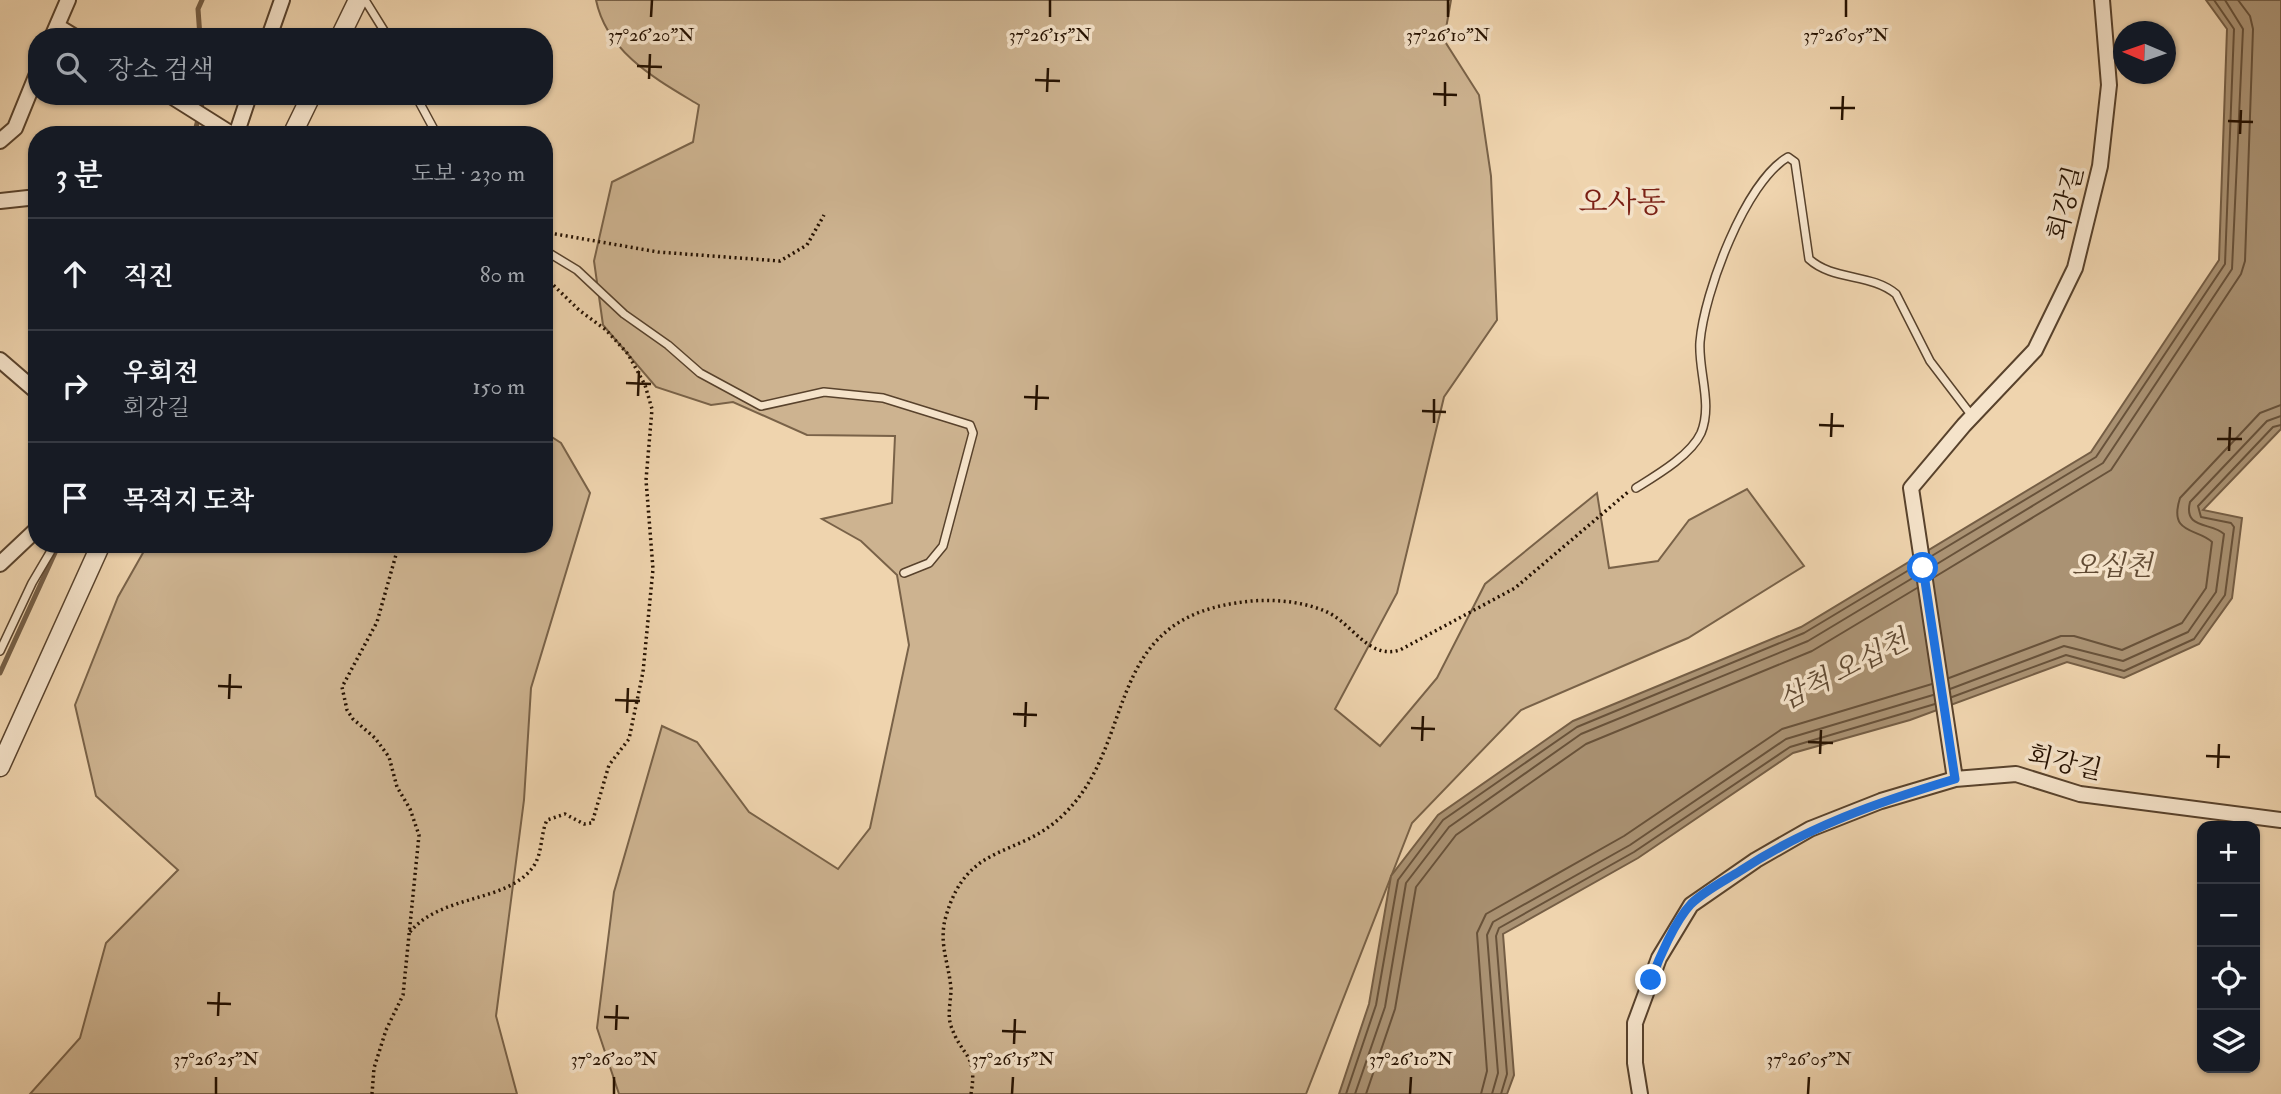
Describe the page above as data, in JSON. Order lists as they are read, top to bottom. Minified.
{"streets":{"street":["회강길"]},"districts":["오사동"],"water":["오십천","삼척 오십천"],"north":"left","page":{"search":"장소 검색","heading":["3 분","도보 · 230 m"],"list":[["직진","80 m"],["우회전","회강길","150 m"],"목적지 도착"],"map_buttons":["+","−"]},"coordinates":["37°26'20\"N","37°26'15\"N","37°26'10\"N","37°26'05\"N","37°26'25\"N"]}
